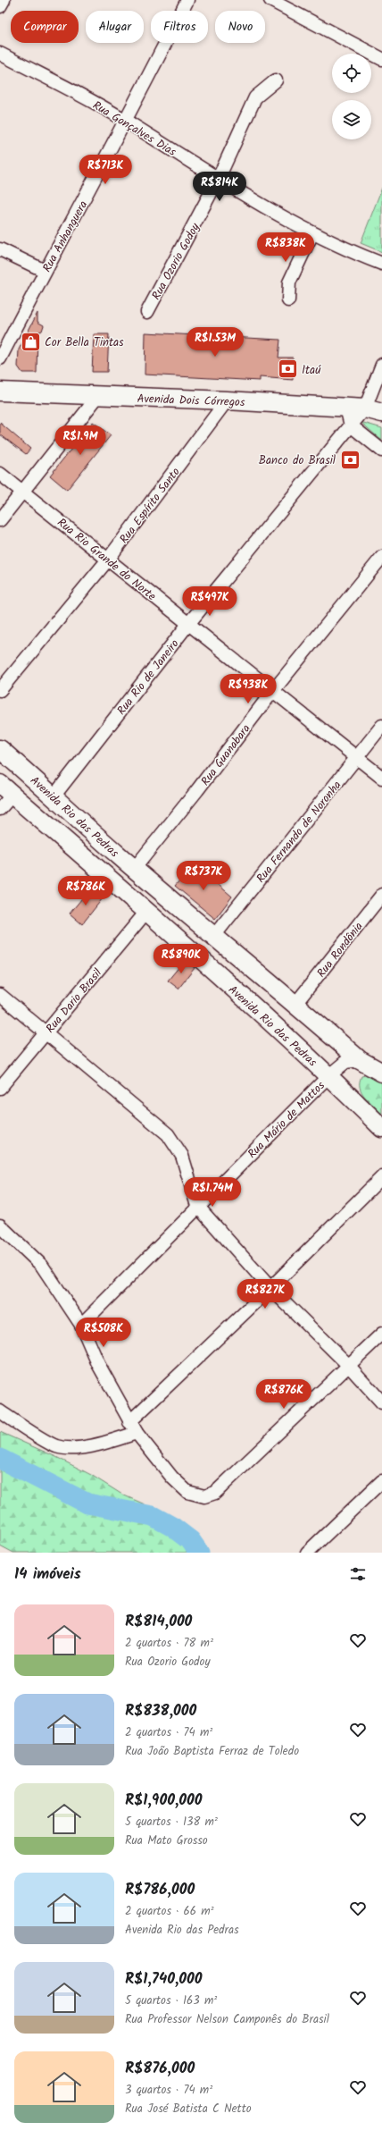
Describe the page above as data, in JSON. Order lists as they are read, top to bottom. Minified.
{"streets":{"main road":["Avenida Dois Córregos","Avenida Rio das Pedras"],"street":["Rua Gonçalves Dias","Rua Anhanguera","Rua Ozorio Godoy","Rua Espírito Santo","Rua Rio Grande do Norte","Rua Rio de Janeiro","Rua Guanabara","Rua Fernando de Noronha","Rua Rondônia","Rua Dario Brasil","Rua Mário de Mattos"]},"crossings":[["Rua Gonçalves Dias","Rua Anhanguera"],["Rua Gonçalves Dias","Rua Ozorio Godoy"],["Avenida Dois Córregos","Rua Espírito Santo"],["Avenida Dois Córregos","Rua Rio de Janeiro"],["Rua Espírito Santo","Rua Rio Grande do Norte"],["Rua Rio Grande do Norte","Rua Rio de Janeiro"],["Rua Rio Grande do Norte","Rua Guanabara"],["Rua Rio Grande do Norte","Rua Fernando de Noronha"],["Rua Rio de Janeiro","Avenida Rio das Pedras"],["Rua Guanabara","Avenida Rio das Pedras"],["Avenida Rio das Pedras","Rua Fernando de Noronha"],["Avenida Rio das Pedras","Rua Rondônia"],["Avenida Rio das Pedras","Rua Dario Brasil"],["Avenida Rio das Pedras","Rua Mário de Mattos"]],"places":{"shop":["Cor Bella Tintas"],"bank":["Itaú","Banco do Brasil"]},"page":{"chip":["Comprar","Alugar","Filtros","Novo"],"price":["R$713K","R$814K","R$838K","R$1.53M","R$1.9M","R$497K","R$938K","R$737K","R$786K","R$890K","R$1.74M","R$827K","R$508K","R$876K"],"heading":"14 imóveis","list":[{"name":"R$814,000","note":"2 quartos · 78 m² · Rua Ozorio Godoy"},{"name":"R$838,000","note":"2 quartos · 74 m² · Rua João Baptista Ferraz de Toledo"},{"name":"R$1,900,000","note":"5 quartos · 138 m² · Rua Mato Grosso"},{"name":"R$786,000","note":"2 quartos · 66 m² · Avenida Rio das Pedras"},{"name":"R$1,740,000","note":"5 quartos · 163 m² · Rua Professor Nelson Camponês do Brasil"},{"name":"R$876,000","note":"3 quartos · 74 m² · Rua José Batista C Netto"}]}}
